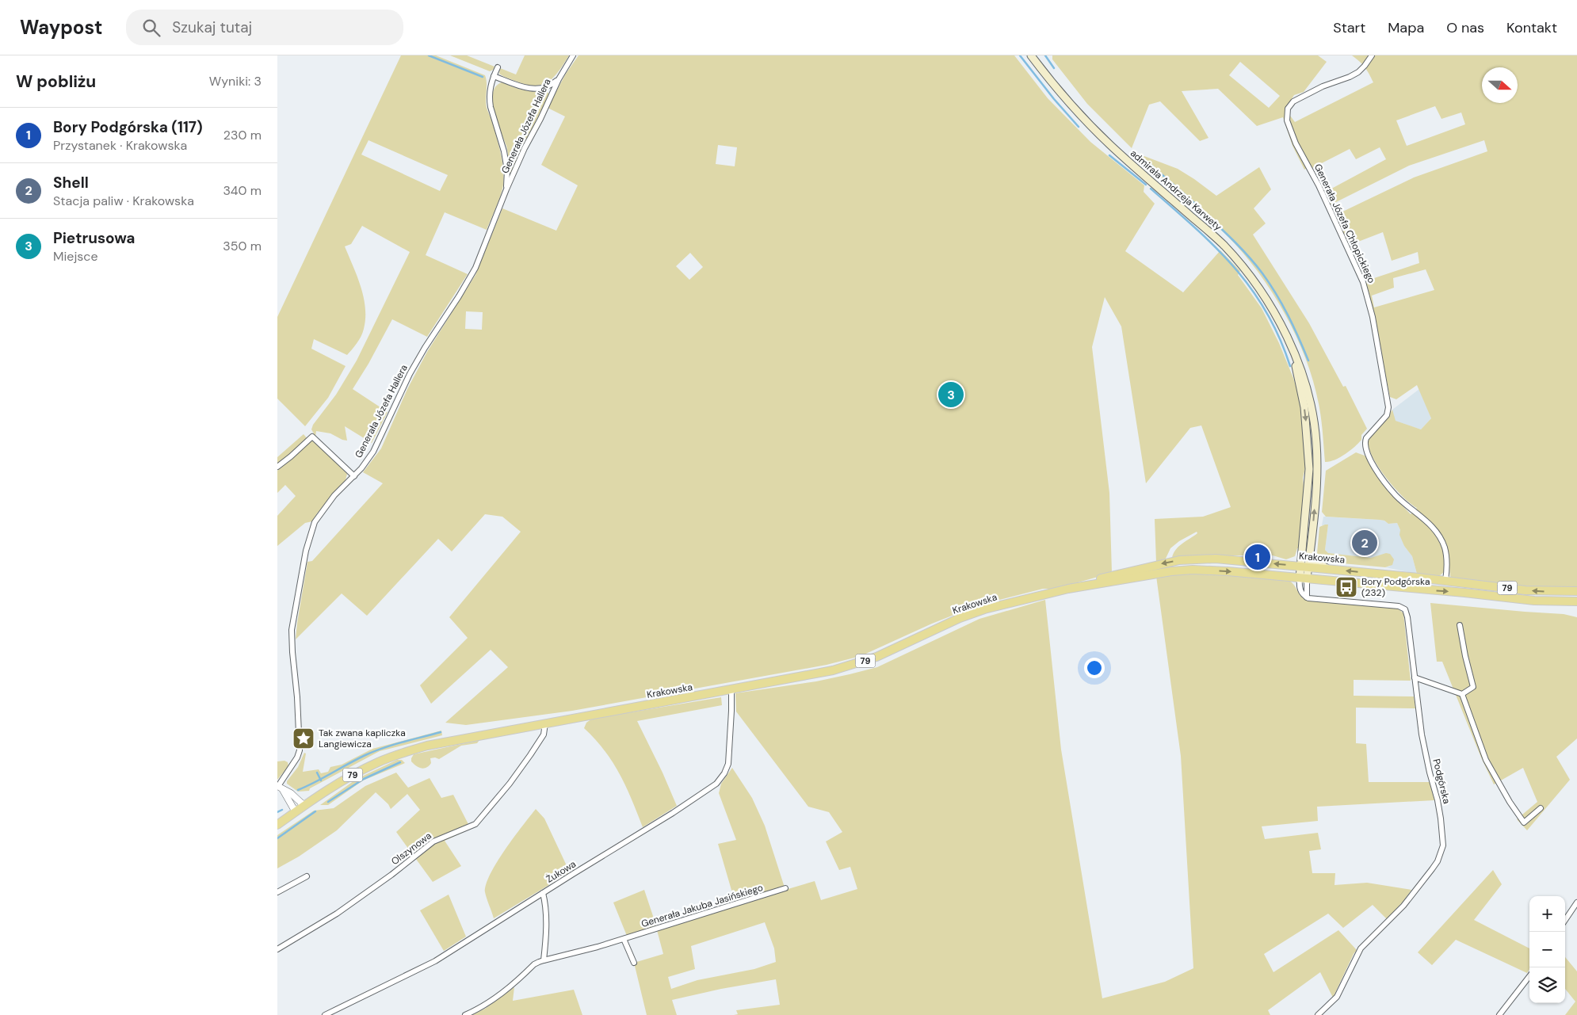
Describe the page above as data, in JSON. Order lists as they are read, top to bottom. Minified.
{"streets":{"main road":["admirała Andrzeja Karwety","Krakowska","79"],"street":["Generała Józefa Hallera","Generała Józefa Chłopickiego","Podgórska","Olszynowa","Żukowa","Generała Jakuba Jasińskiego"]},"crossings":[["admirała Andrzeja Karwety","Krakowska"],["admirała Andrzeja Karwety","Podgórska"],["Generała Józefa Chłopickiego","Krakowska"],["Krakowska","79"],["Krakowska","Podgórska"],["Krakowska","Olszynowa"],["Krakowska","Żukowa"]],"places":{"bus stop":["Bory Podgórska (232)"],"place":["Tak zwana kapliczka Langiewicza"]},"north":"right","page":{"header":"Waypost","search":"Szukaj tutaj","nav":["Start","Mapa","O nas","Kontakt"],"heading":["W pobliżu","Wyniki: 3"],"list":[{"mark":"1","name":"Bory Podgórska (117)","note":"Przystanek · Krakowska","value":"230 m"},{"mark":"2","name":"Shell","note":"Stacja paliw · Krakowska","value":"340 m"},{"mark":"3","name":"Pietrusowa","note":"Miejsce","value":"350 m"}],"pins":["3","2","1"],"map_buttons":["+","−"]}}
